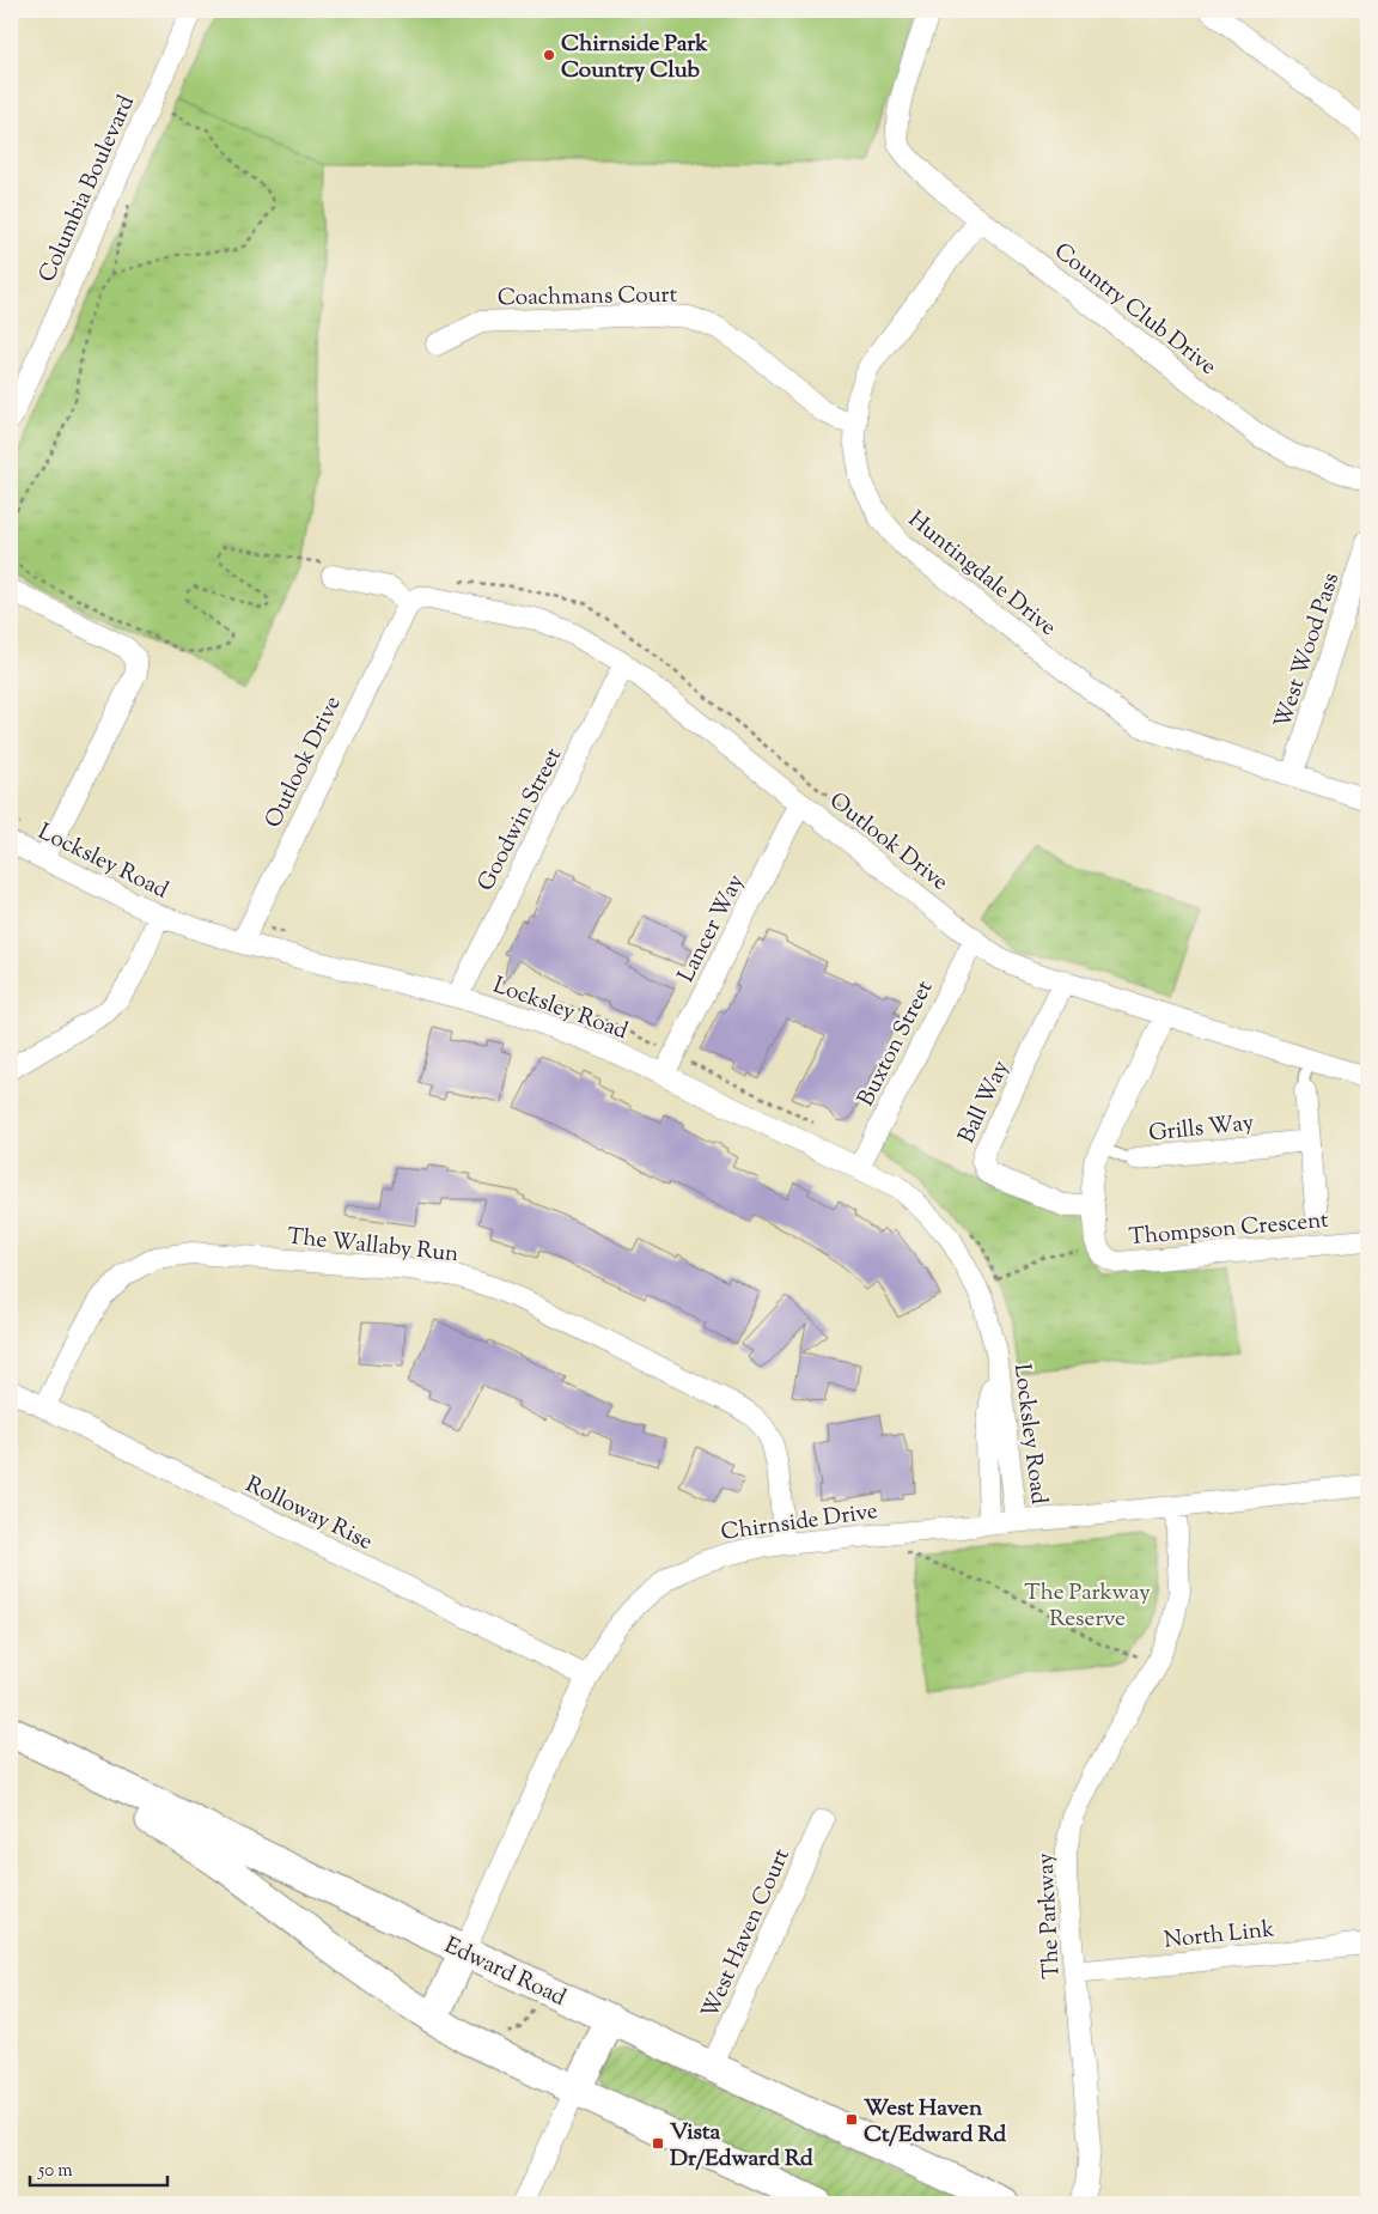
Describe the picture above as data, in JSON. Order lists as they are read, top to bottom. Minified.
{"streets":{"main road":["Edward Road"],"street":["Columbia Boulevard","Coachmans Court","Country Club Drive","Huntingdale Drive","West Wood Pass","Outlook Drive","Goodwin Street","Locksley Road","Lancer Way","Buxton Street","Ball Way","Grills Way","Thompson Crescent","The Wallaby Run","Rolloway Rise","Chirnside Drive","The Parkway","West Haven Court","North Link"]},"crossings":[["Coachmans Court","Huntingdale Drive"],["Country Club Drive","Huntingdale Drive"],["Huntingdale Drive","West Wood Pass"],["Outlook Drive","Goodwin Street"],["Outlook Drive","Locksley Road"],["Outlook Drive","Lancer Way"],["Outlook Drive","Buxton Street"],["Outlook Drive","Ball Way"],["Outlook Drive","Thompson Crescent"],["Goodwin Street","Locksley Road"],["Locksley Road","Lancer Way"],["Locksley Road","Buxton Street"],["Locksley Road","Chirnside Drive"],["Ball Way","Thompson Crescent"],["Grills Way","Thompson Crescent"],["The Wallaby Run","Rolloway Rise"],["The Wallaby Run","Chirnside Drive"],["Rolloway Rise","Chirnside Drive"],["Chirnside Drive","The Parkway"],["Chirnside Drive","Edward Road"],["The Parkway","North Link"],["West Haven Court","Edward Road"]],"parks":["The Parkway Reserve"],"places":{"other":["Chirnside Park Country Club"],"transit":["West Haven Ct/Edward Rd","Vista Dr/Edward Rd"]},"scale_bar":"50 m"}
